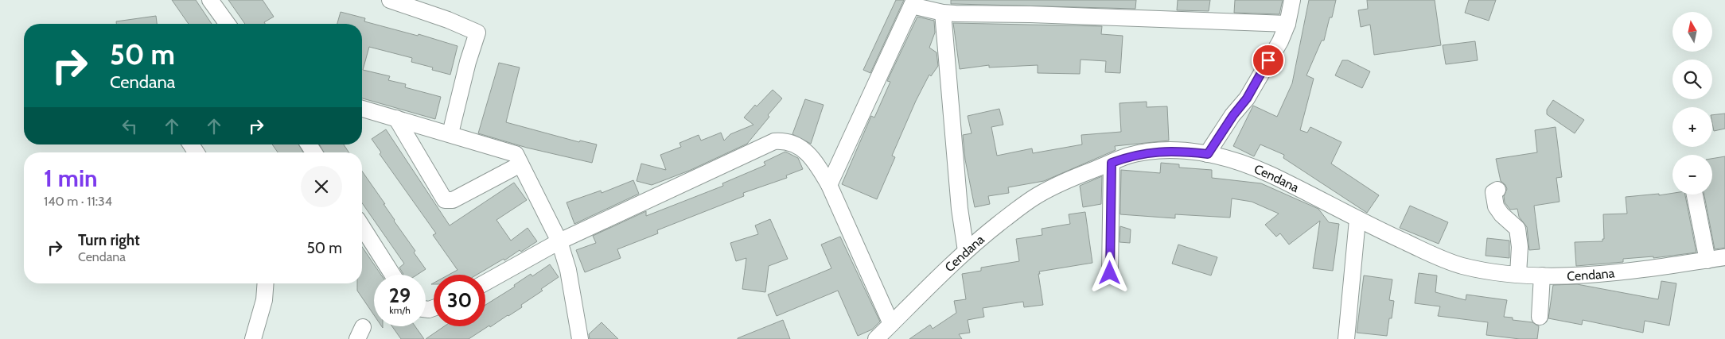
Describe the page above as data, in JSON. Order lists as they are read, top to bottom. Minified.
{"streets":{"street":["Cendana"]},"north":"top","page":{"map_buttons":["+","−"],"turn":["50 m","Cendana"],"heading":["1 min","140 m · 11:34"],"list":[{"name":"Turn right","note":"Cendana","value":"50 m"}],"speed":"29 km/h","limit":"30"}}
